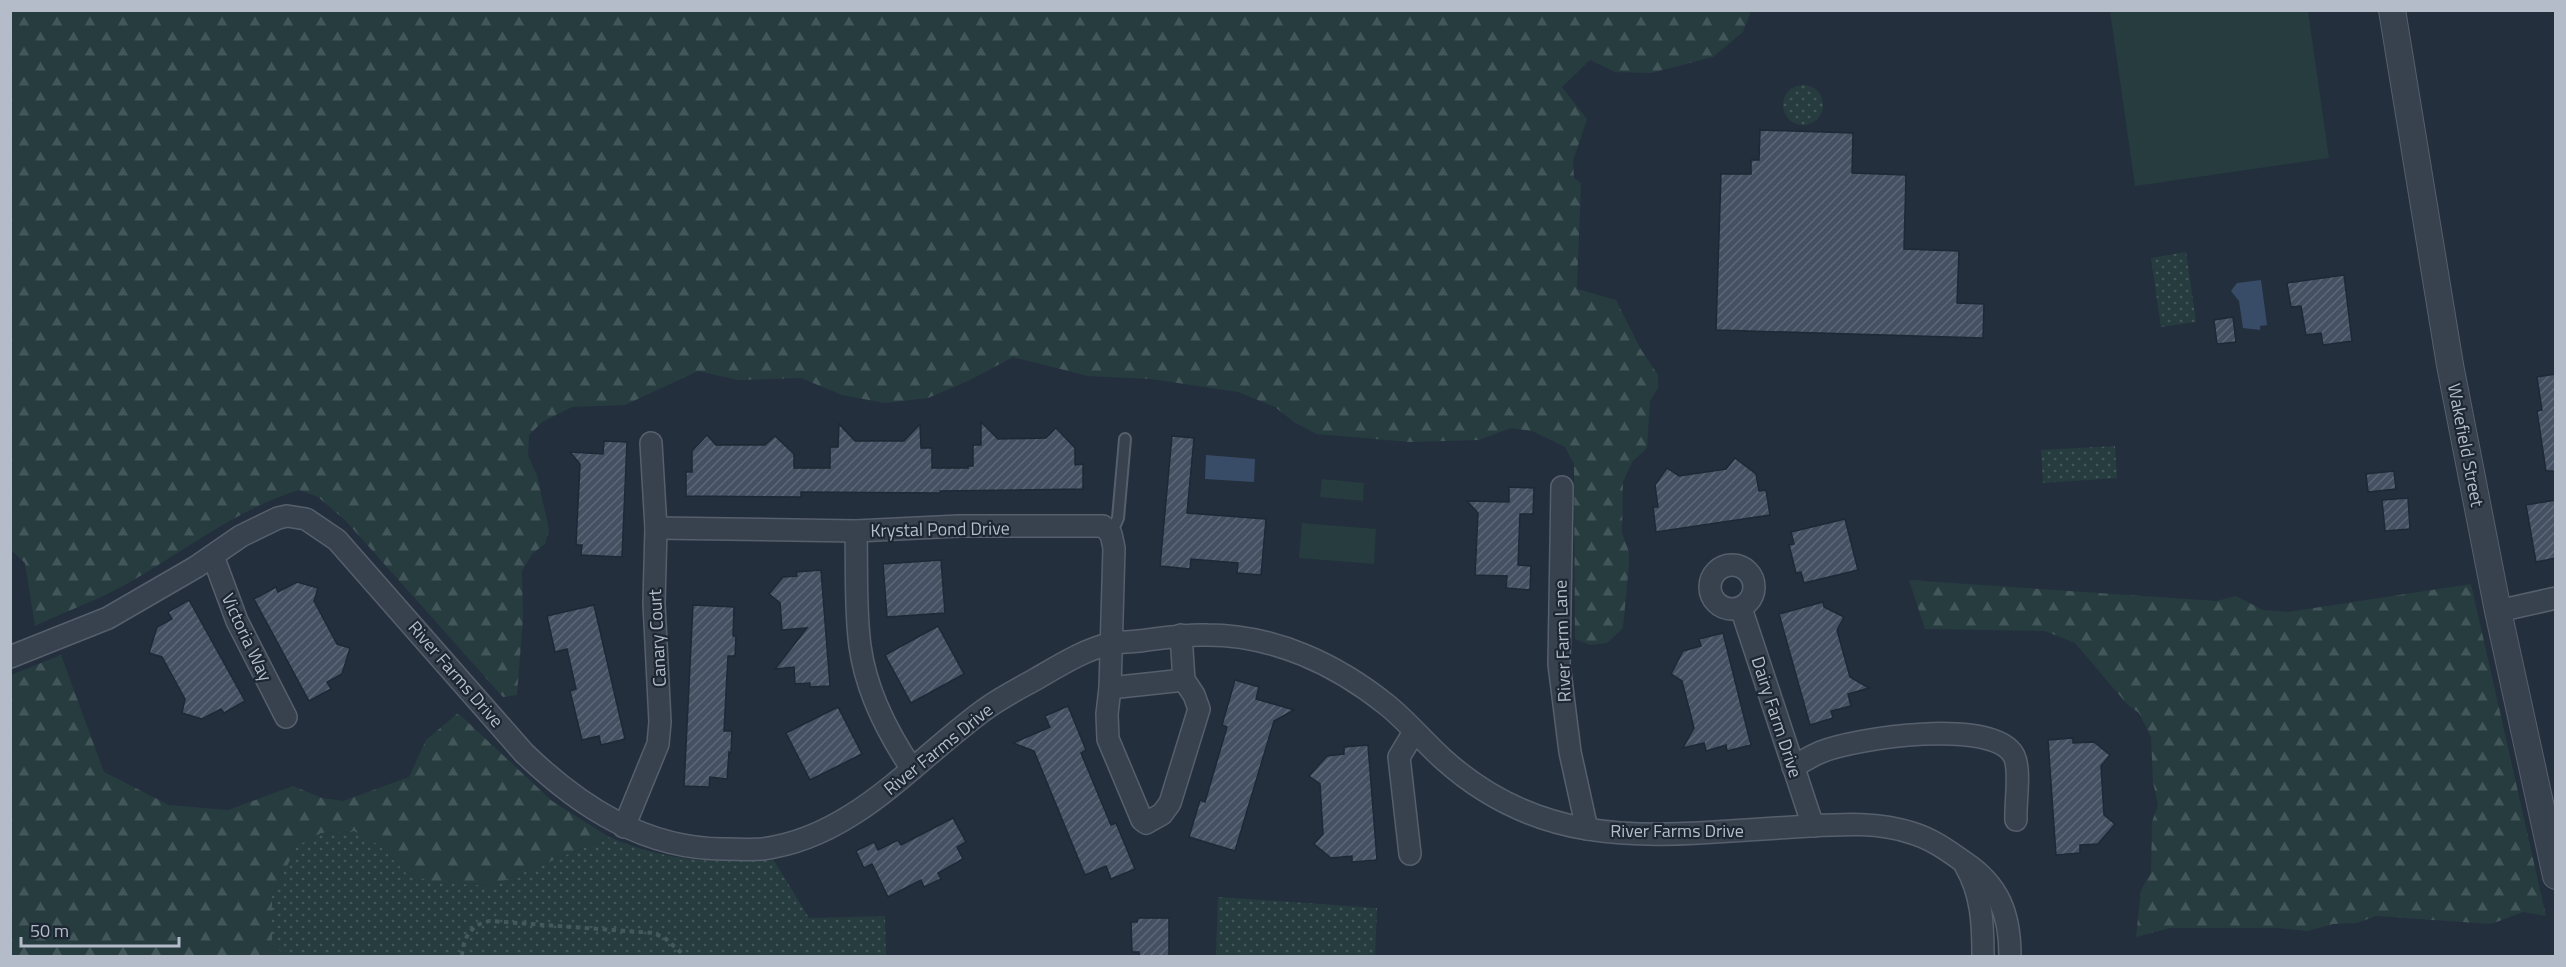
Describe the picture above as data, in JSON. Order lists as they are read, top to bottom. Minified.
{"streets":{"street":["Wakefield Street","Krystal Pond Drive","Victoria Way","Canary Court","River Farm Lane","River Farms Drive","Dairy Farm Drive"]},"crossings":[["Krystal Pond Drive","Canary Court"],["Victoria Way","River Farms Drive"],["Canary Court","River Farms Drive"],["River Farm Lane","River Farms Drive"],["River Farms Drive","Dairy Farm Drive"]],"scale_bar":"50 m"}
